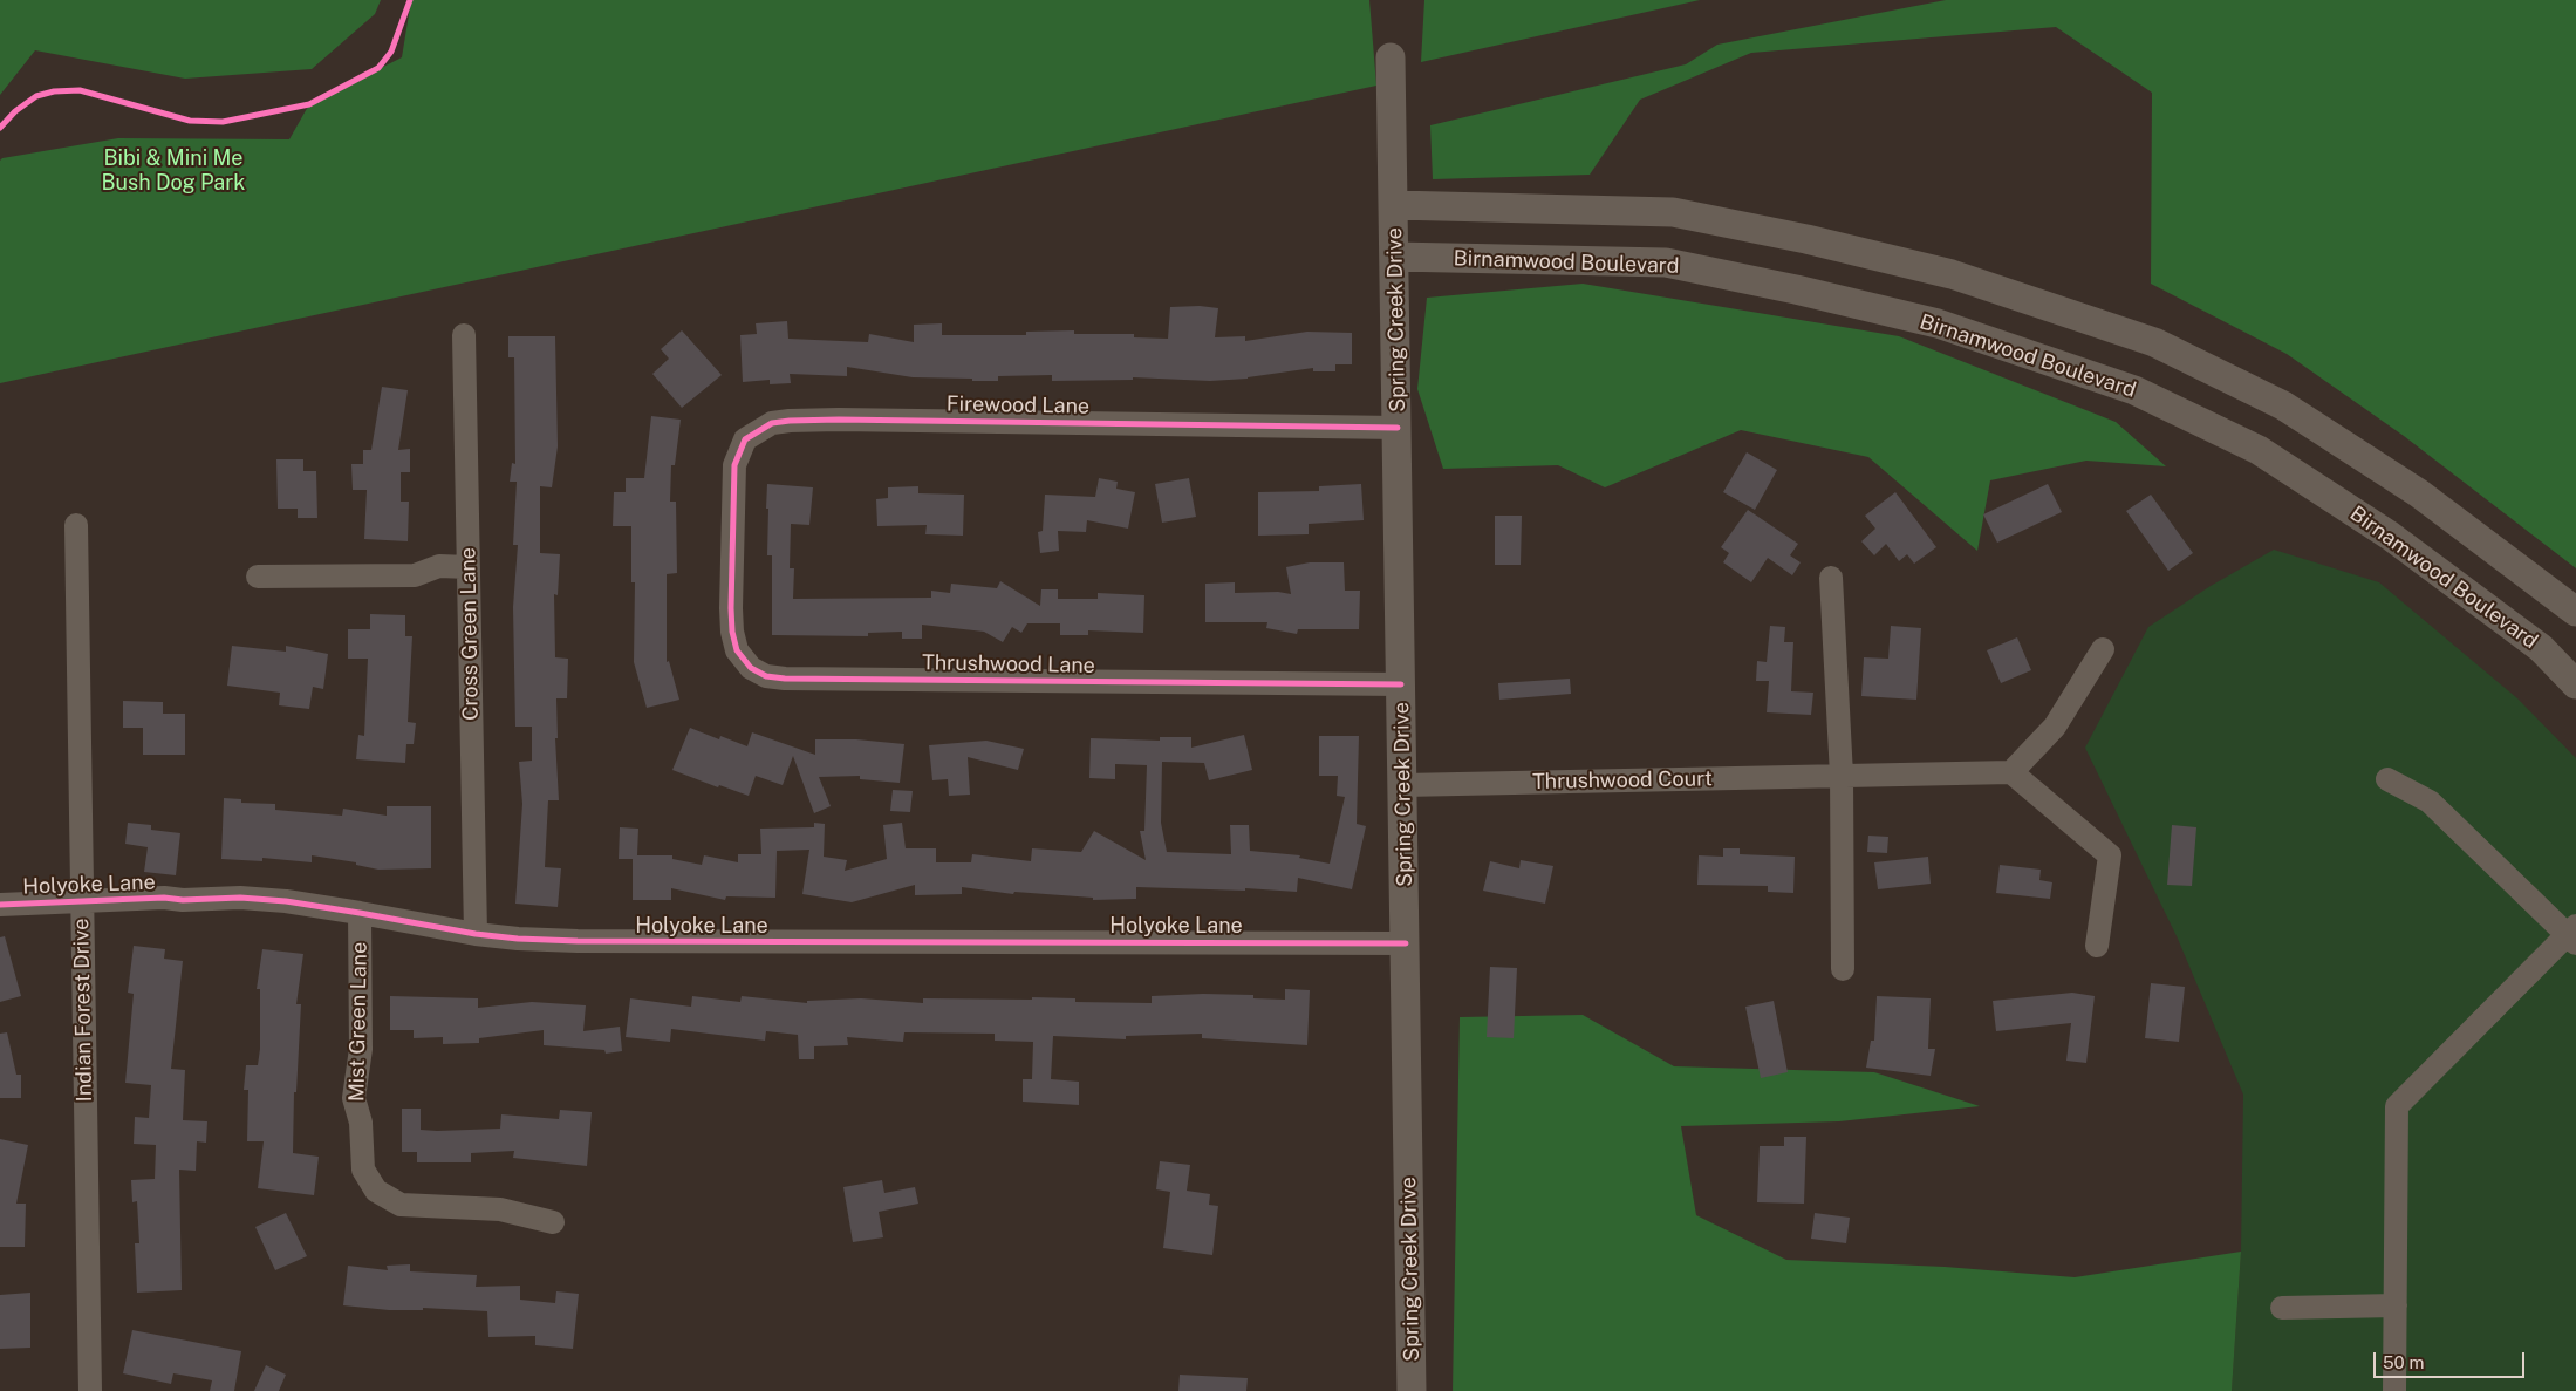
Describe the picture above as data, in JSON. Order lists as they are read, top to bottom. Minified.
{"streets":{"street":["Birnamwood Boulevard","Spring Creek Drive","Firewood Lane","Cross Green Lane","Thrushwood Lane","Thrushwood Court","Holyoke Lane","Indian Forest Drive","Mist Green Lane"]},"crossings":[["Birnamwood Boulevard","Spring Creek Drive"],["Spring Creek Drive","Firewood Lane"],["Spring Creek Drive","Thrushwood Lane"],["Spring Creek Drive","Thrushwood Court"],["Spring Creek Drive","Holyoke Lane"],["Firewood Lane","Thrushwood Lane"],["Cross Green Lane","Holyoke Lane"],["Holyoke Lane","Indian Forest Drive"],["Holyoke Lane","Mist Green Lane"]],"parks":["Bibi & Mini Me Bush Dog Park"],"scale_bar":"50 m"}
